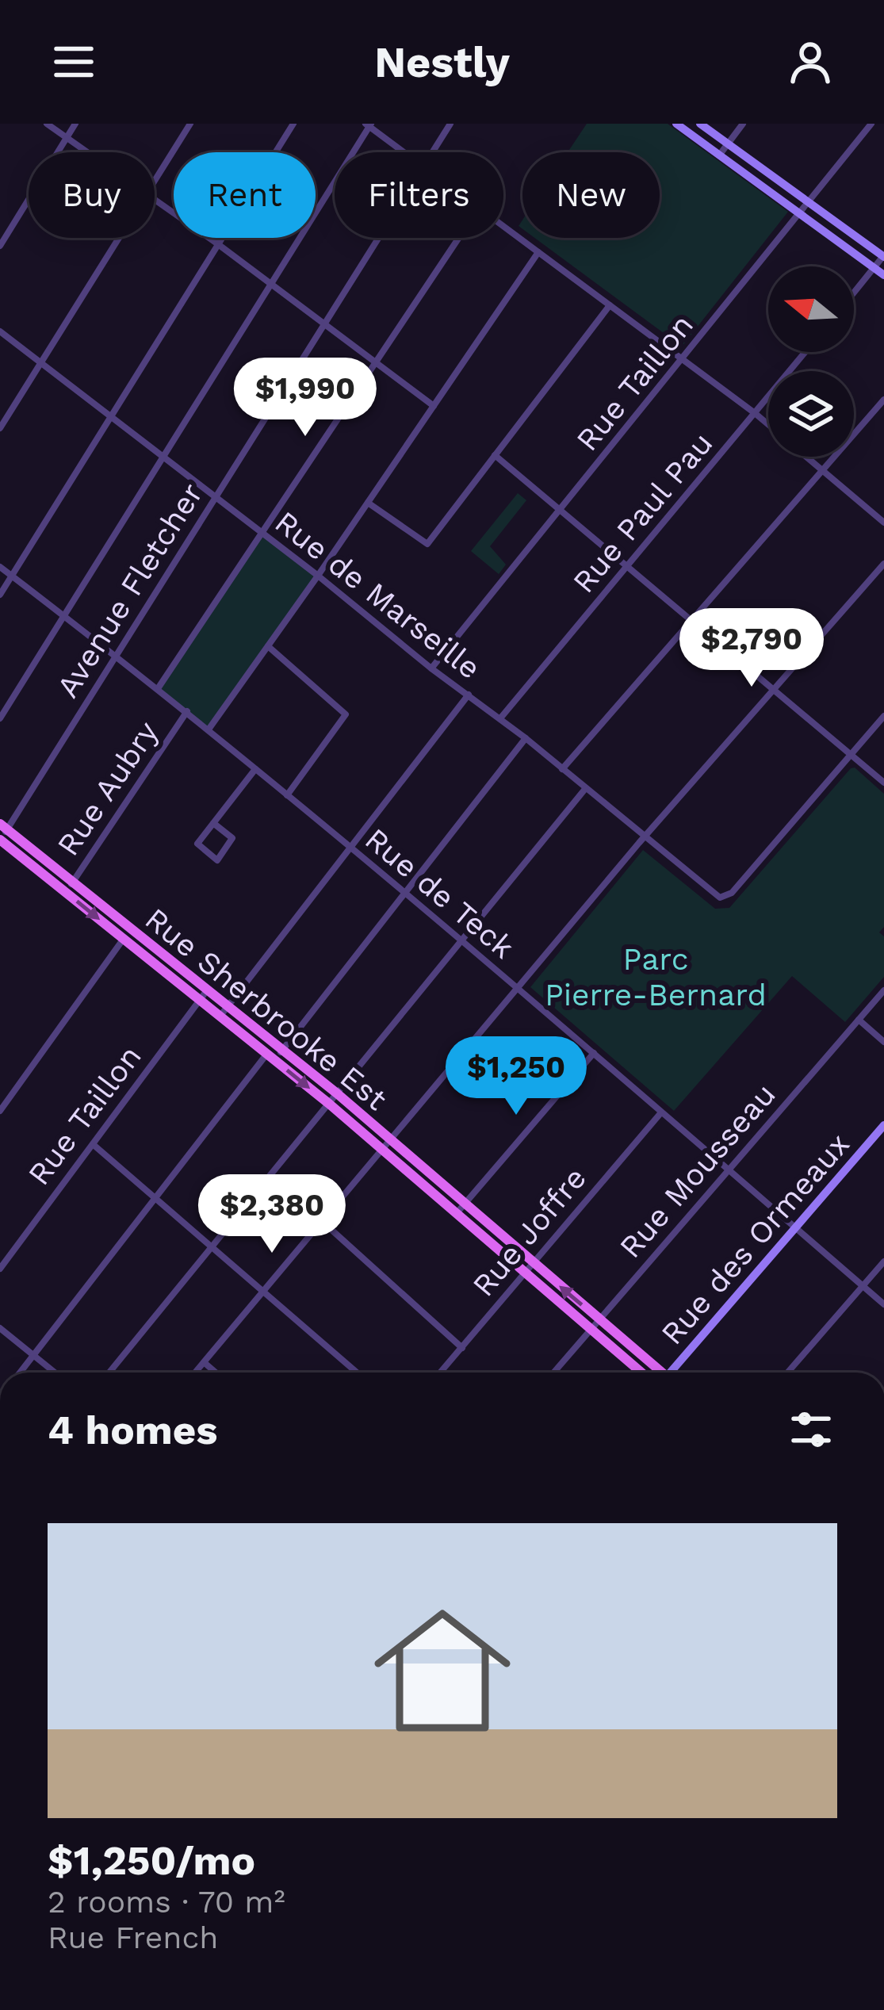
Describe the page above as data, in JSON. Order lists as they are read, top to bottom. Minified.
{"streets":{"main road":["Rue Sherbrooke Est","Rue des Ormeaux"],"street":["Rue Taillon","Rue Paul Pau","Avenue Fletcher","Rue de Marseille","Rue Aubry","Rue de Teck","Rue Mousseau","Rue Joffre"]},"crossings":[["Rue Taillon","Rue de Marseille"],["Rue Taillon","Rue Sherbrooke Est"],["Rue Paul Pau","Rue de Marseille"],["Avenue Fletcher","Rue de Marseille"],["Avenue Fletcher","Rue de Teck"],["Avenue Fletcher","Rue Sherbrooke Est"],["Rue de Marseille","Rue Aubry"],["Rue Aubry","Rue de Teck"],["Rue Aubry","Rue Sherbrooke Est"],["Rue de Teck","Rue Mousseau"],["Rue de Teck","Rue Joffre"],["Rue de Teck","Rue des Ormeaux"],["Rue Sherbrooke Est","Rue Mousseau"],["Rue Sherbrooke Est","Rue Joffre"]],"parks":["Parc Pierre-Bernard"],"north":"left","page":{"header":"Nestly","chip":["Buy","Rent","Filters","New"],"price":["$1,990","$2,790","$1,250","$2,380"],"heading":"4 homes","list":[{"name":"$1,250/mo","note":"2 rooms · 70 m² · Rue French"}]}}
